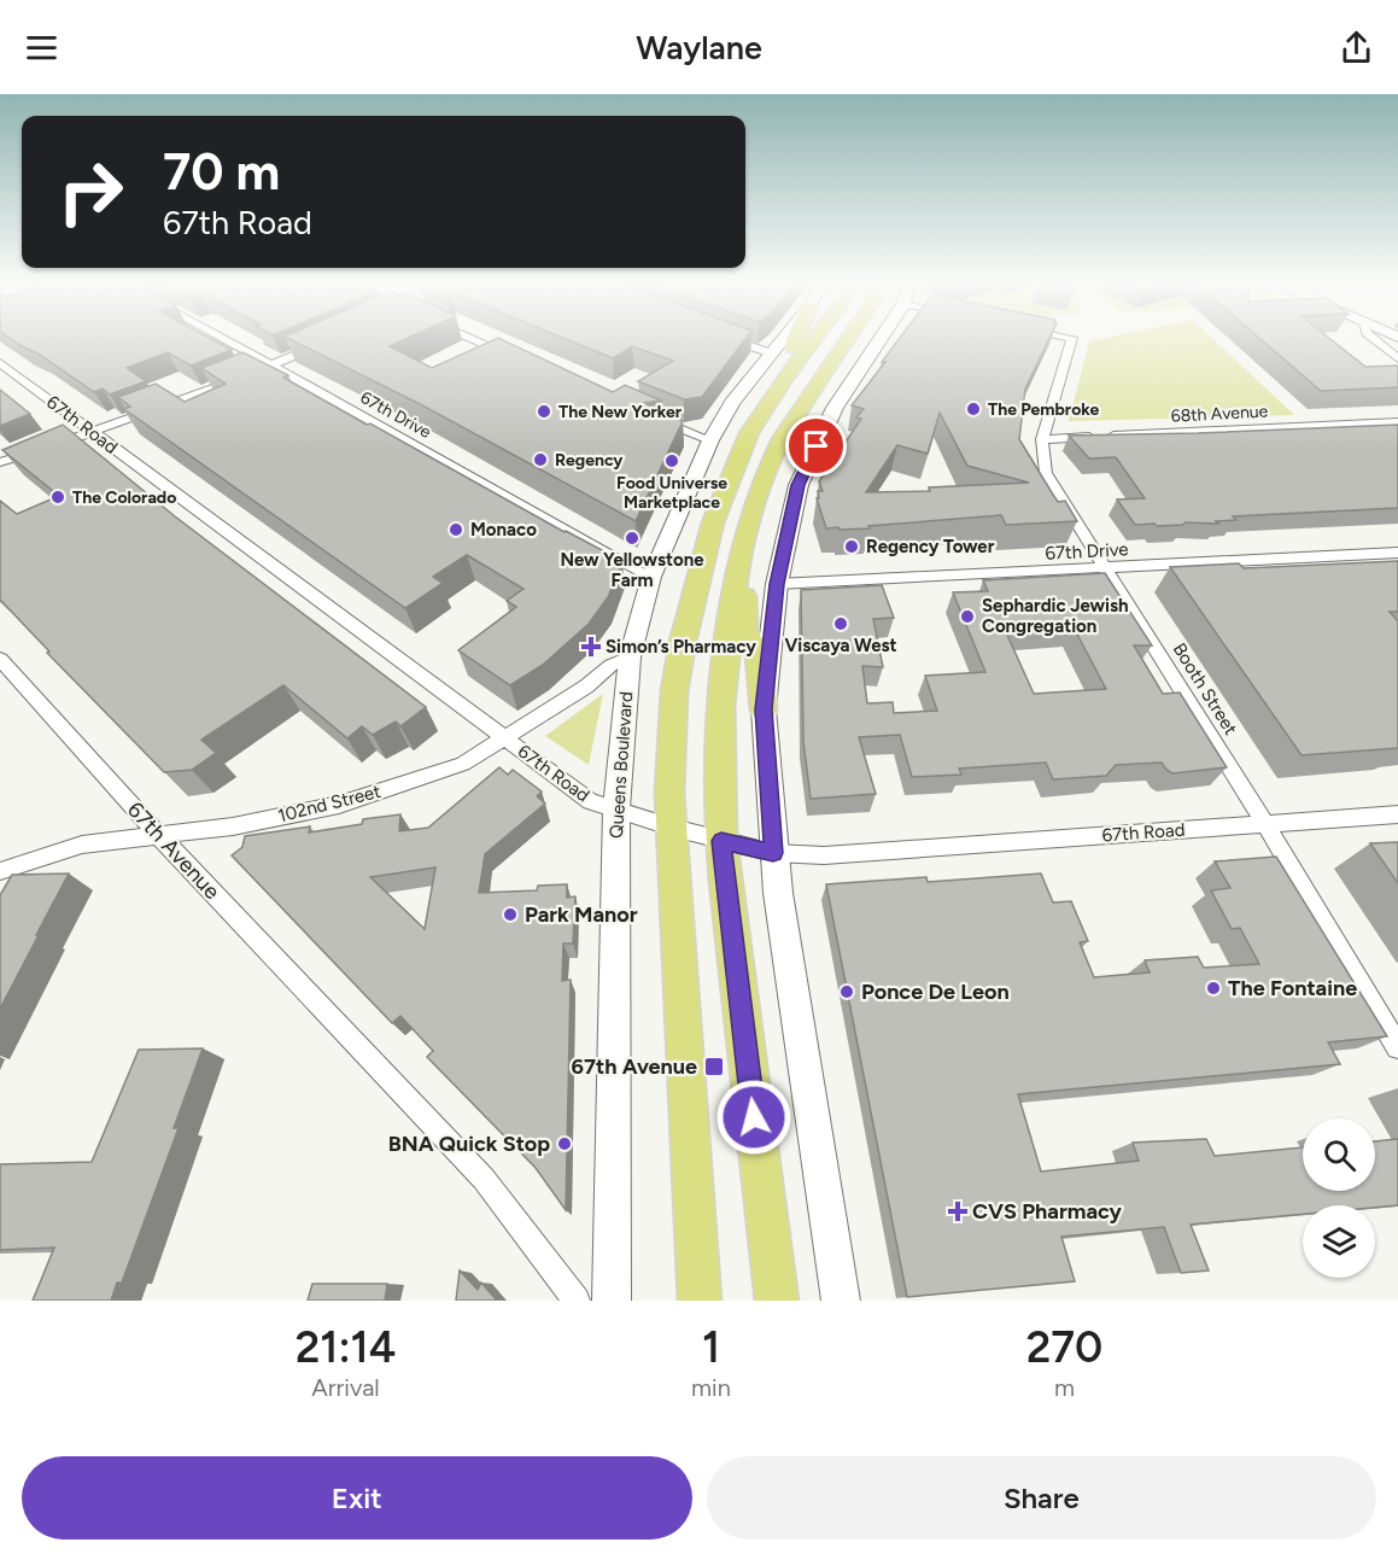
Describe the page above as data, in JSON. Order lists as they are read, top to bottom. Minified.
{"streets":{"street":["68th Avenue","67th Drive","67th Road","Booth Street","Queens Boulevard","102nd Street","67th Avenue"]},"crossings":[["68th Avenue","Booth Street"],["67th Drive","Booth Street"],["67th Drive","Queens Boulevard"],["67th Road","Booth Street"],["67th Road","Queens Boulevard"],["67th Road","102nd Street"],["Queens Boulevard","102nd Street"],["102nd Street","67th Avenue"]],"places":{"other":["The Pembroke","The New Yorker","Regency","Food Universe Marketplace","The Colorado","Monaco","New Yellowstone Farm","Regency Tower","Sephardic Jewish Congregation","Viscaya West","Park Manor","The Fontaine","Ponce De Leon","BNA Quick Stop"],"health":["Simon’s Pharmacy","CVS Pharmacy"],"transit":["67th Avenue"]},"page":{"header":"Waylane","turn":["70 m","67th Road"],"eta":["21:14","Arrival","1","min","270","m"],"buttons":["Exit","Share"]}}
